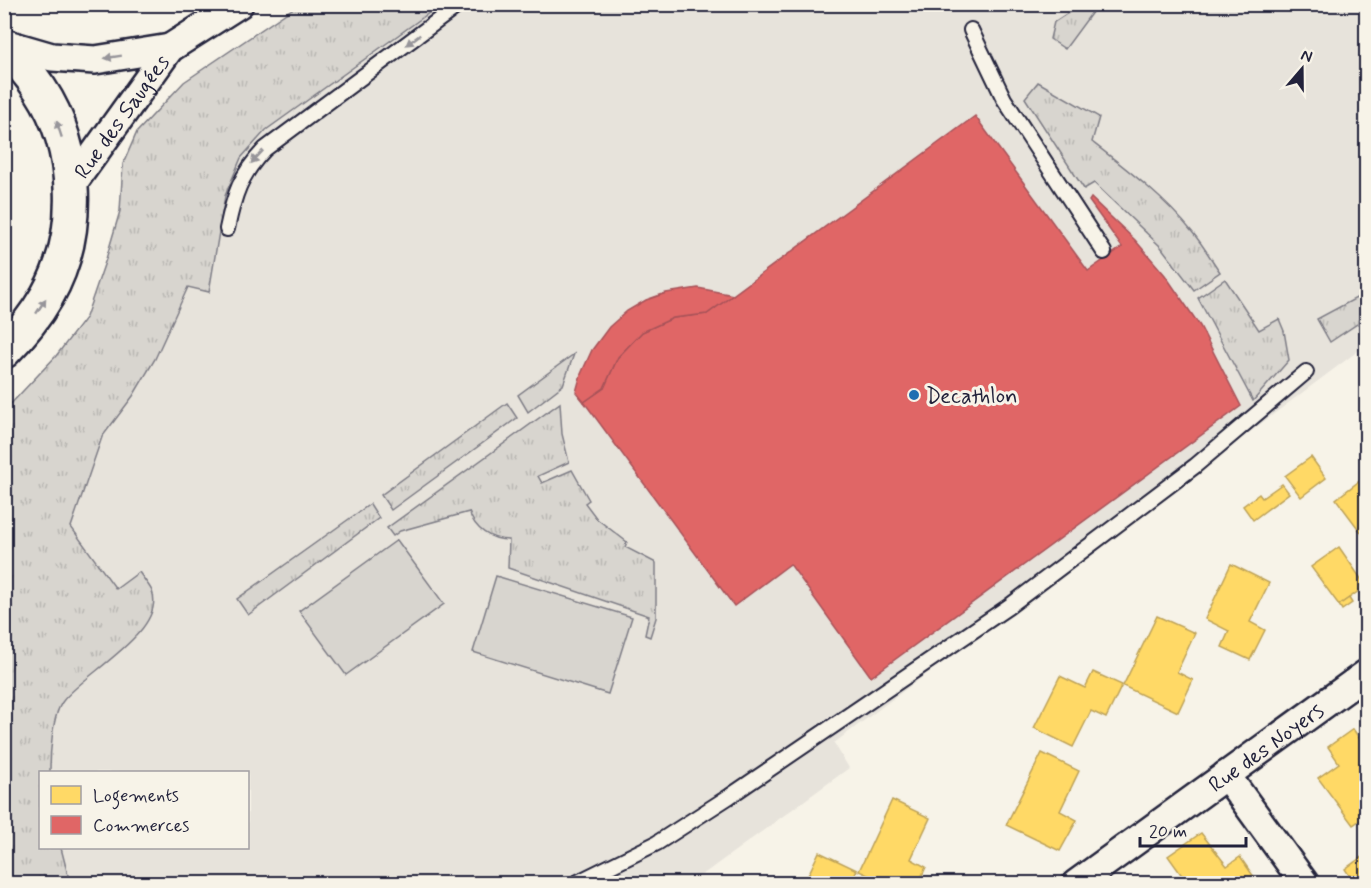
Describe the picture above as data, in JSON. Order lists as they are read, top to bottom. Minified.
{"streets":{"street":["Rue des Saugées","Rue des Noyers"]},"one_way":["Rue des Saugées"],"places":["Decathlon"],"legend":["Logements","Commerces"],"scale_bar":"20 m","north":"top"}
